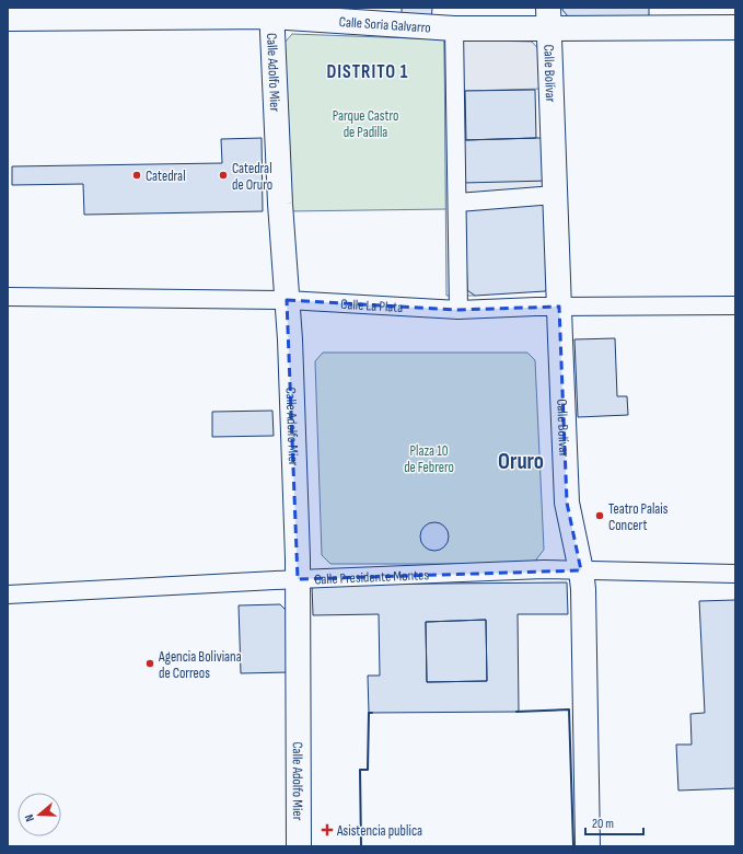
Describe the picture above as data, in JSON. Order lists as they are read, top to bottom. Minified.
{"streets":{"main road":["Calle Soria Galvarro","Calle Adolfo Mier","Calle Bolívar"],"street":["Calle La Plata","Calle Presidente Montes"]},"crossings":[["Calle Soria Galvarro","Calle Adolfo Mier"],["Calle Soria Galvarro","Calle Bolívar"],["Calle Adolfo Mier","Calle La Plata"],["Calle Adolfo Mier","Calle Presidente Montes"],["Calle Bolívar","Calle La Plata"],["Calle Bolívar","Calle Presidente Montes"]],"districts":["DISTRITO 1","Oruro"],"parks":["Parque Castro de Padilla","Plaza 10 de Febrero"],"places":{"other":["Catedral","Catedral de Oruro","Teatro Palais Concert","Agencia Boliviana de Correos"],"health":["Asistencia publica"]},"scale_bar":"20 m","north":"left"}
